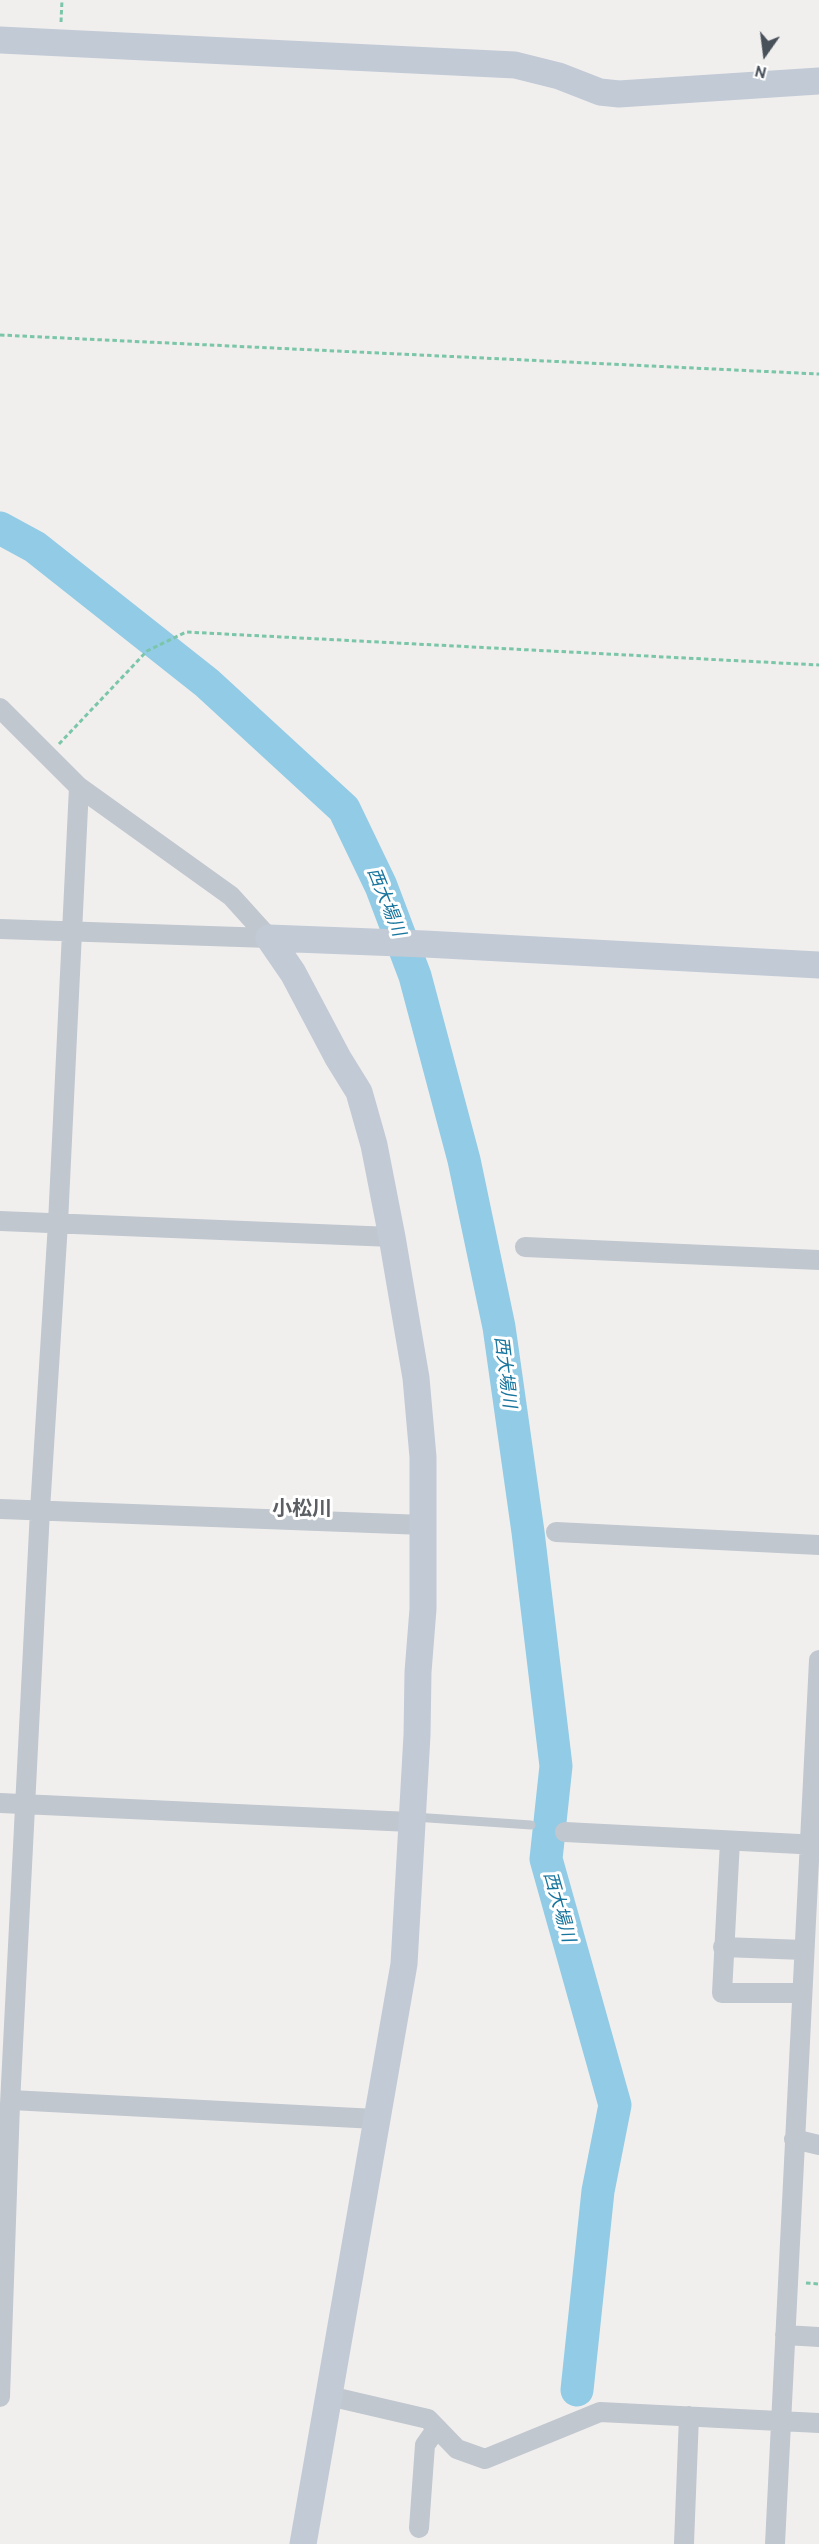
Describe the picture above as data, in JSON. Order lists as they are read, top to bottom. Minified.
{"districts":["小松川"],"water":["西大場川"],"north":"bottom"}
